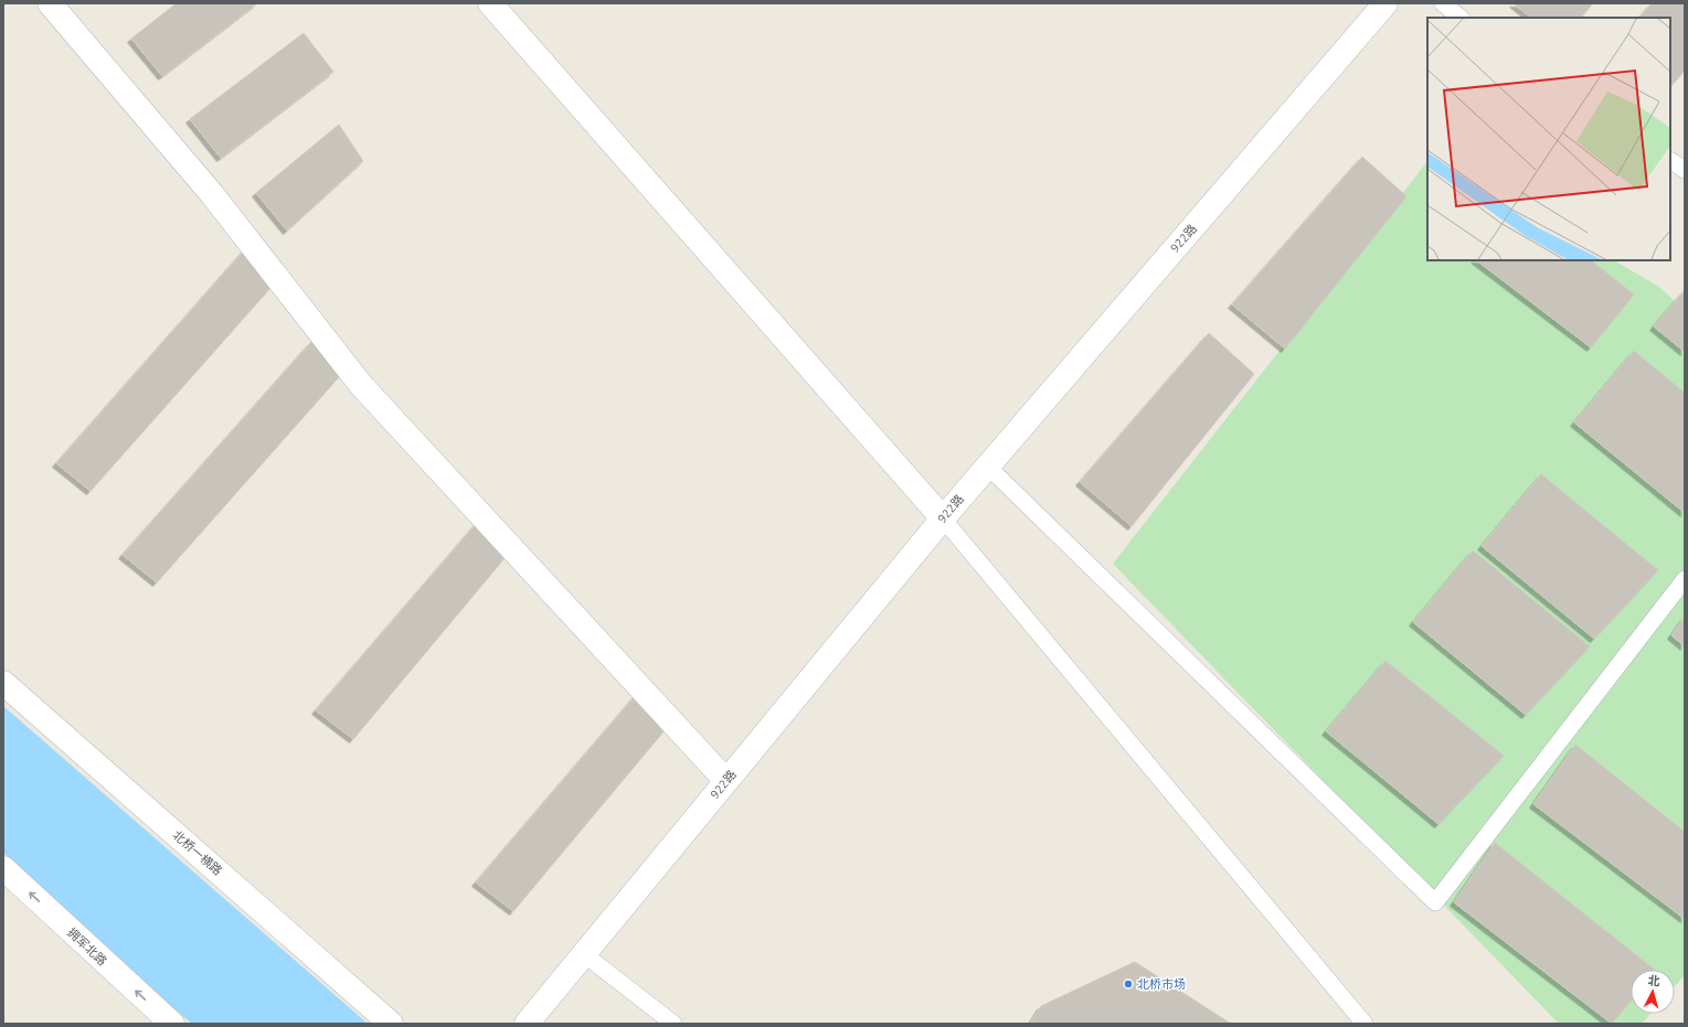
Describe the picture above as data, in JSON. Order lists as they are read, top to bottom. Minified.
{"streets":{"street":["922路","北桥一横路","拥军北路"]},"one_way":["拥军北路"],"places":["北桥市场"],"north":"top"}
